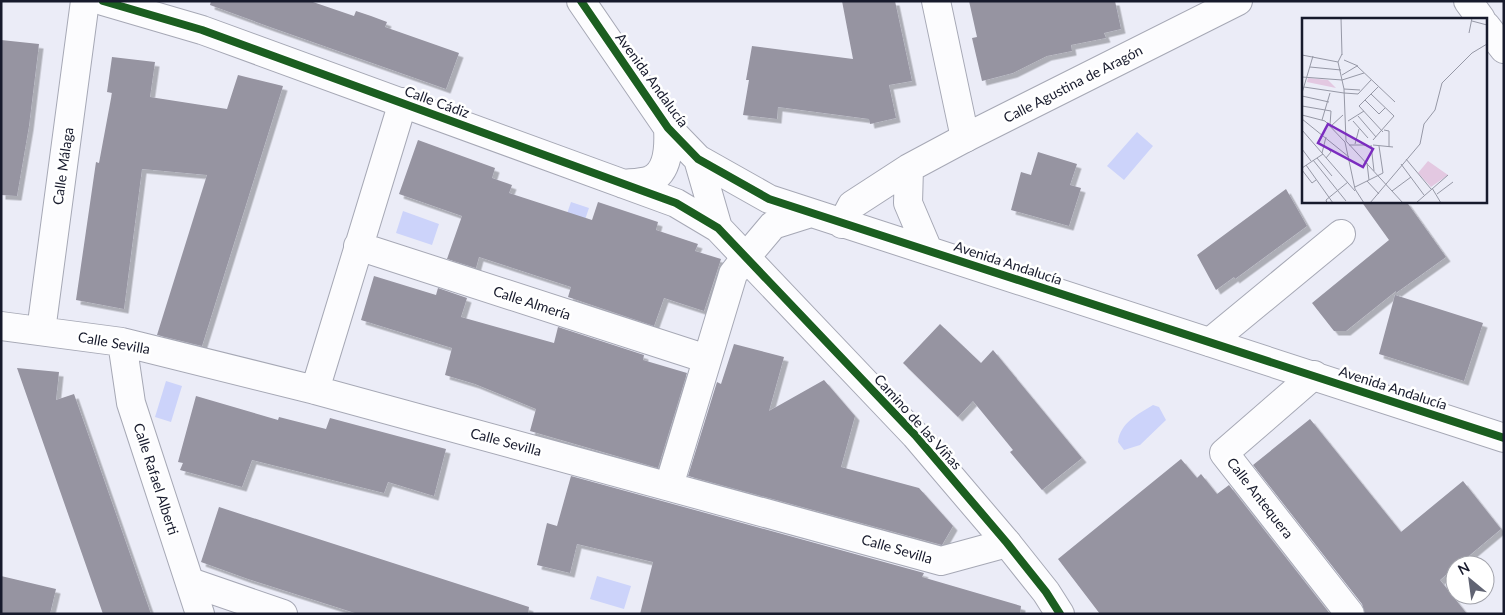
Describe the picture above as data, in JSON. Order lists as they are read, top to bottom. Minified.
{"streets":{"street":["Avenida Andalucía","Calle Agustina de Aragón","Calle Cádiz","Calle Málaga","Calle Almería","Calle Sevilla","Camino de las Viñas","Calle Rafael Alberti","Calle Antequera"]},"crossings":[["Avenida Andalucía","Calle Agustina de Aragón"],["Avenida Andalucía","Calle Antequera"],["Calle Cádiz","Camino de las Viñas"],["Calle Málaga","Calle Sevilla"],["Calle Sevilla","Camino de las Viñas"],["Calle Sevilla","Calle Rafael Alberti"]],"north":"top left"}
